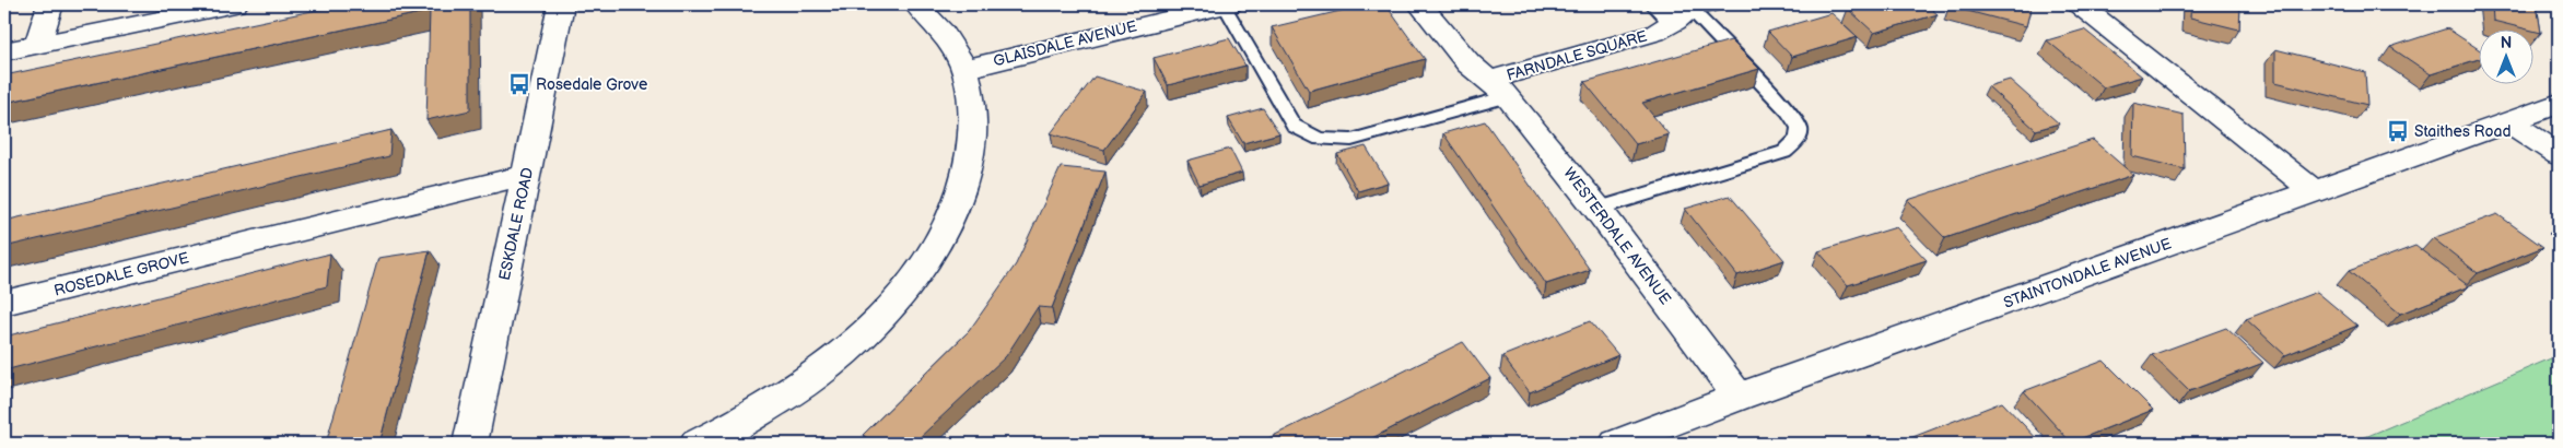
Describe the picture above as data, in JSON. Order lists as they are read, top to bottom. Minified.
{"streets":{"street":["GLAISDALE AVENUE","FARNDALE SQUARE","ESKDALE ROAD","WESTERDALE AVENUE","STAINTONDALE AVENUE","ROSEDALE GROVE"]},"crossings":[["FARNDALE SQUARE","WESTERDALE AVENUE"],["ESKDALE ROAD","ROSEDALE GROVE"],["WESTERDALE AVENUE","STAINTONDALE AVENUE"]],"places":{"bus stop":["Rosedale Grove","Staithes Road"]},"north":"top"}
